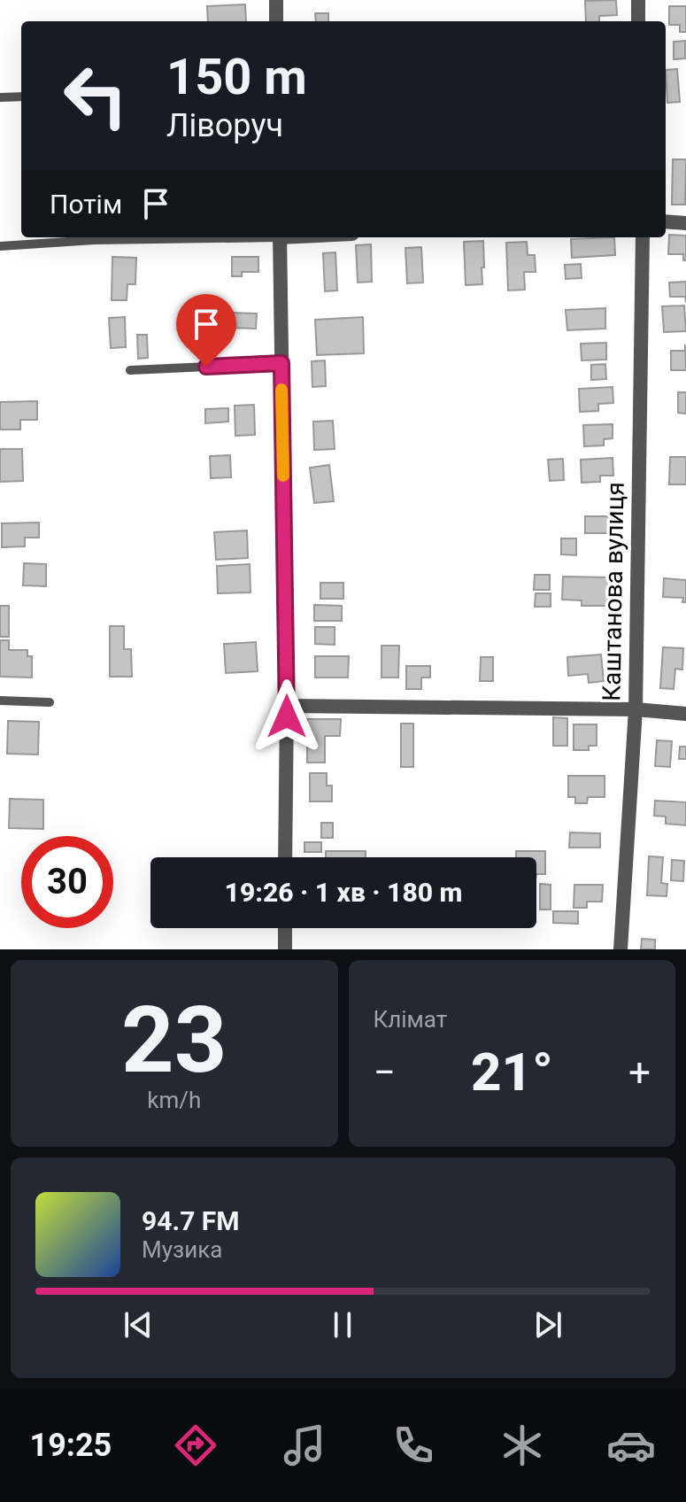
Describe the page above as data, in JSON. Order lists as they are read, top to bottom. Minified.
{"streets":{"street":["Каштанова вулиця"]},"page":{"turn":["150 m","Ліворуч"],"then":"Потім","limit":"30","trip":"19:26 · 1 хв · 180 m","tile":[["23","km/h"],"Клімат"],"heat":["−","21°","+"],"song":["94.7 FM","Музика"],"tabs":"19:25"}}
